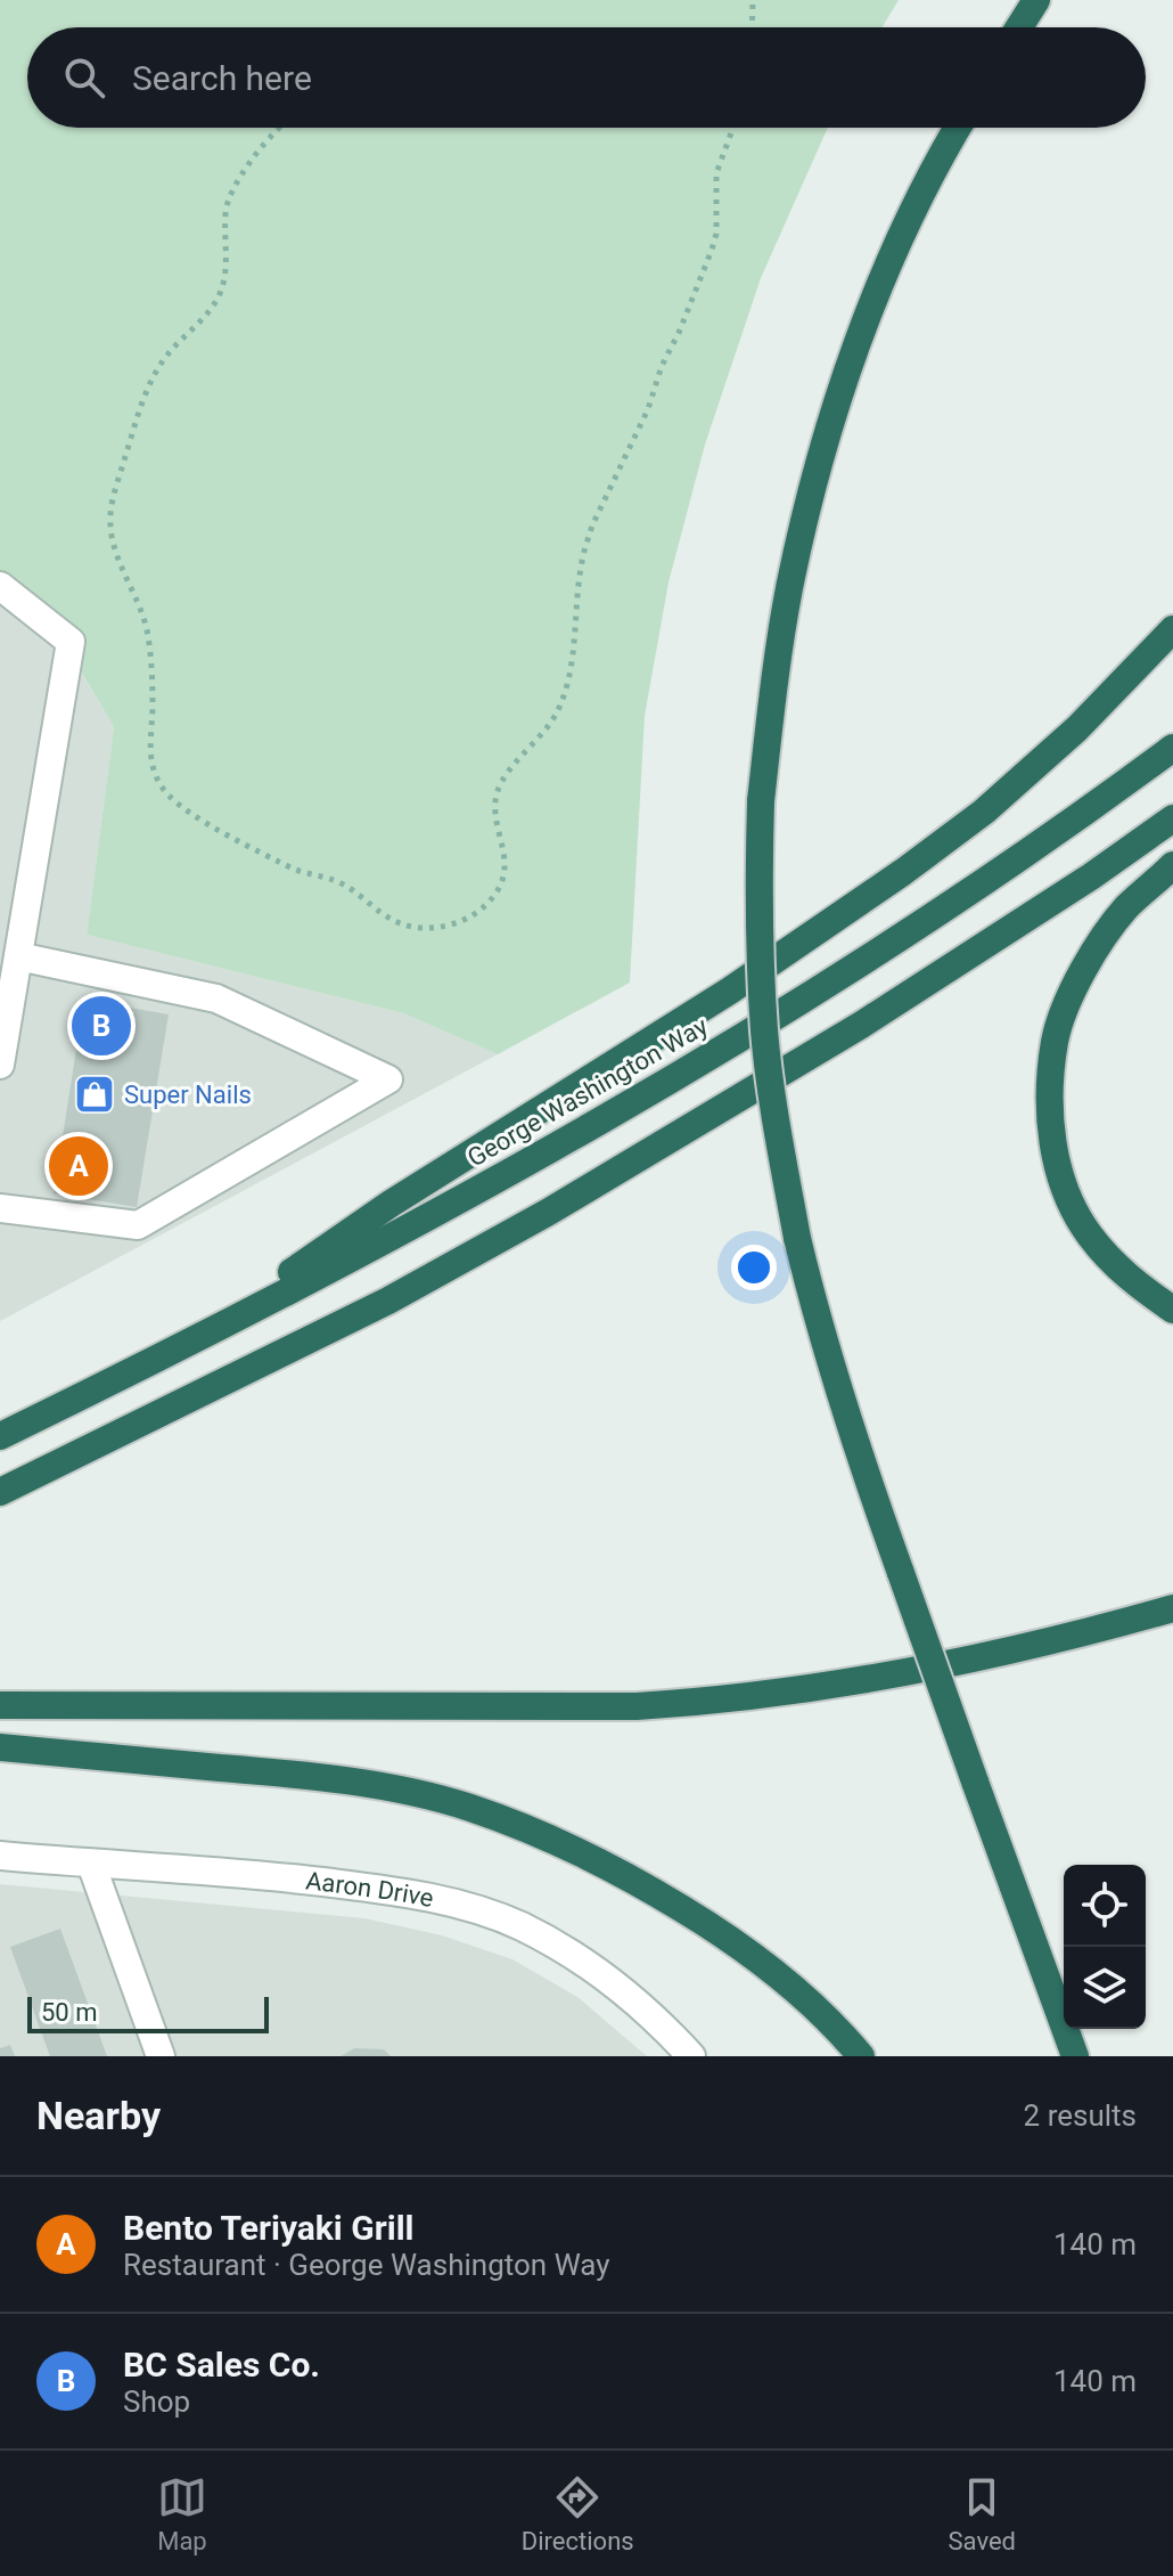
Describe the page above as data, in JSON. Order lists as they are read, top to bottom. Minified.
{"streets":{"highway":["George Washington Way"],"street":["Aaron Drive"]},"places":{"shop":["Super Nails"]},"scale_bar":"50 m","page":{"search":"Search here","pins":["B","A"],"scale":"50 m","heading":["Nearby","2 results"],"list":[{"mark":"A","name":"Bento Teriyaki Grill","note":"Restaurant · George Washington Way","value":"140 m"},{"mark":"B","name":"BC Sales Co.","note":"Shop","value":"140 m"}],"nav":["Map","Directions","Saved"]}}
